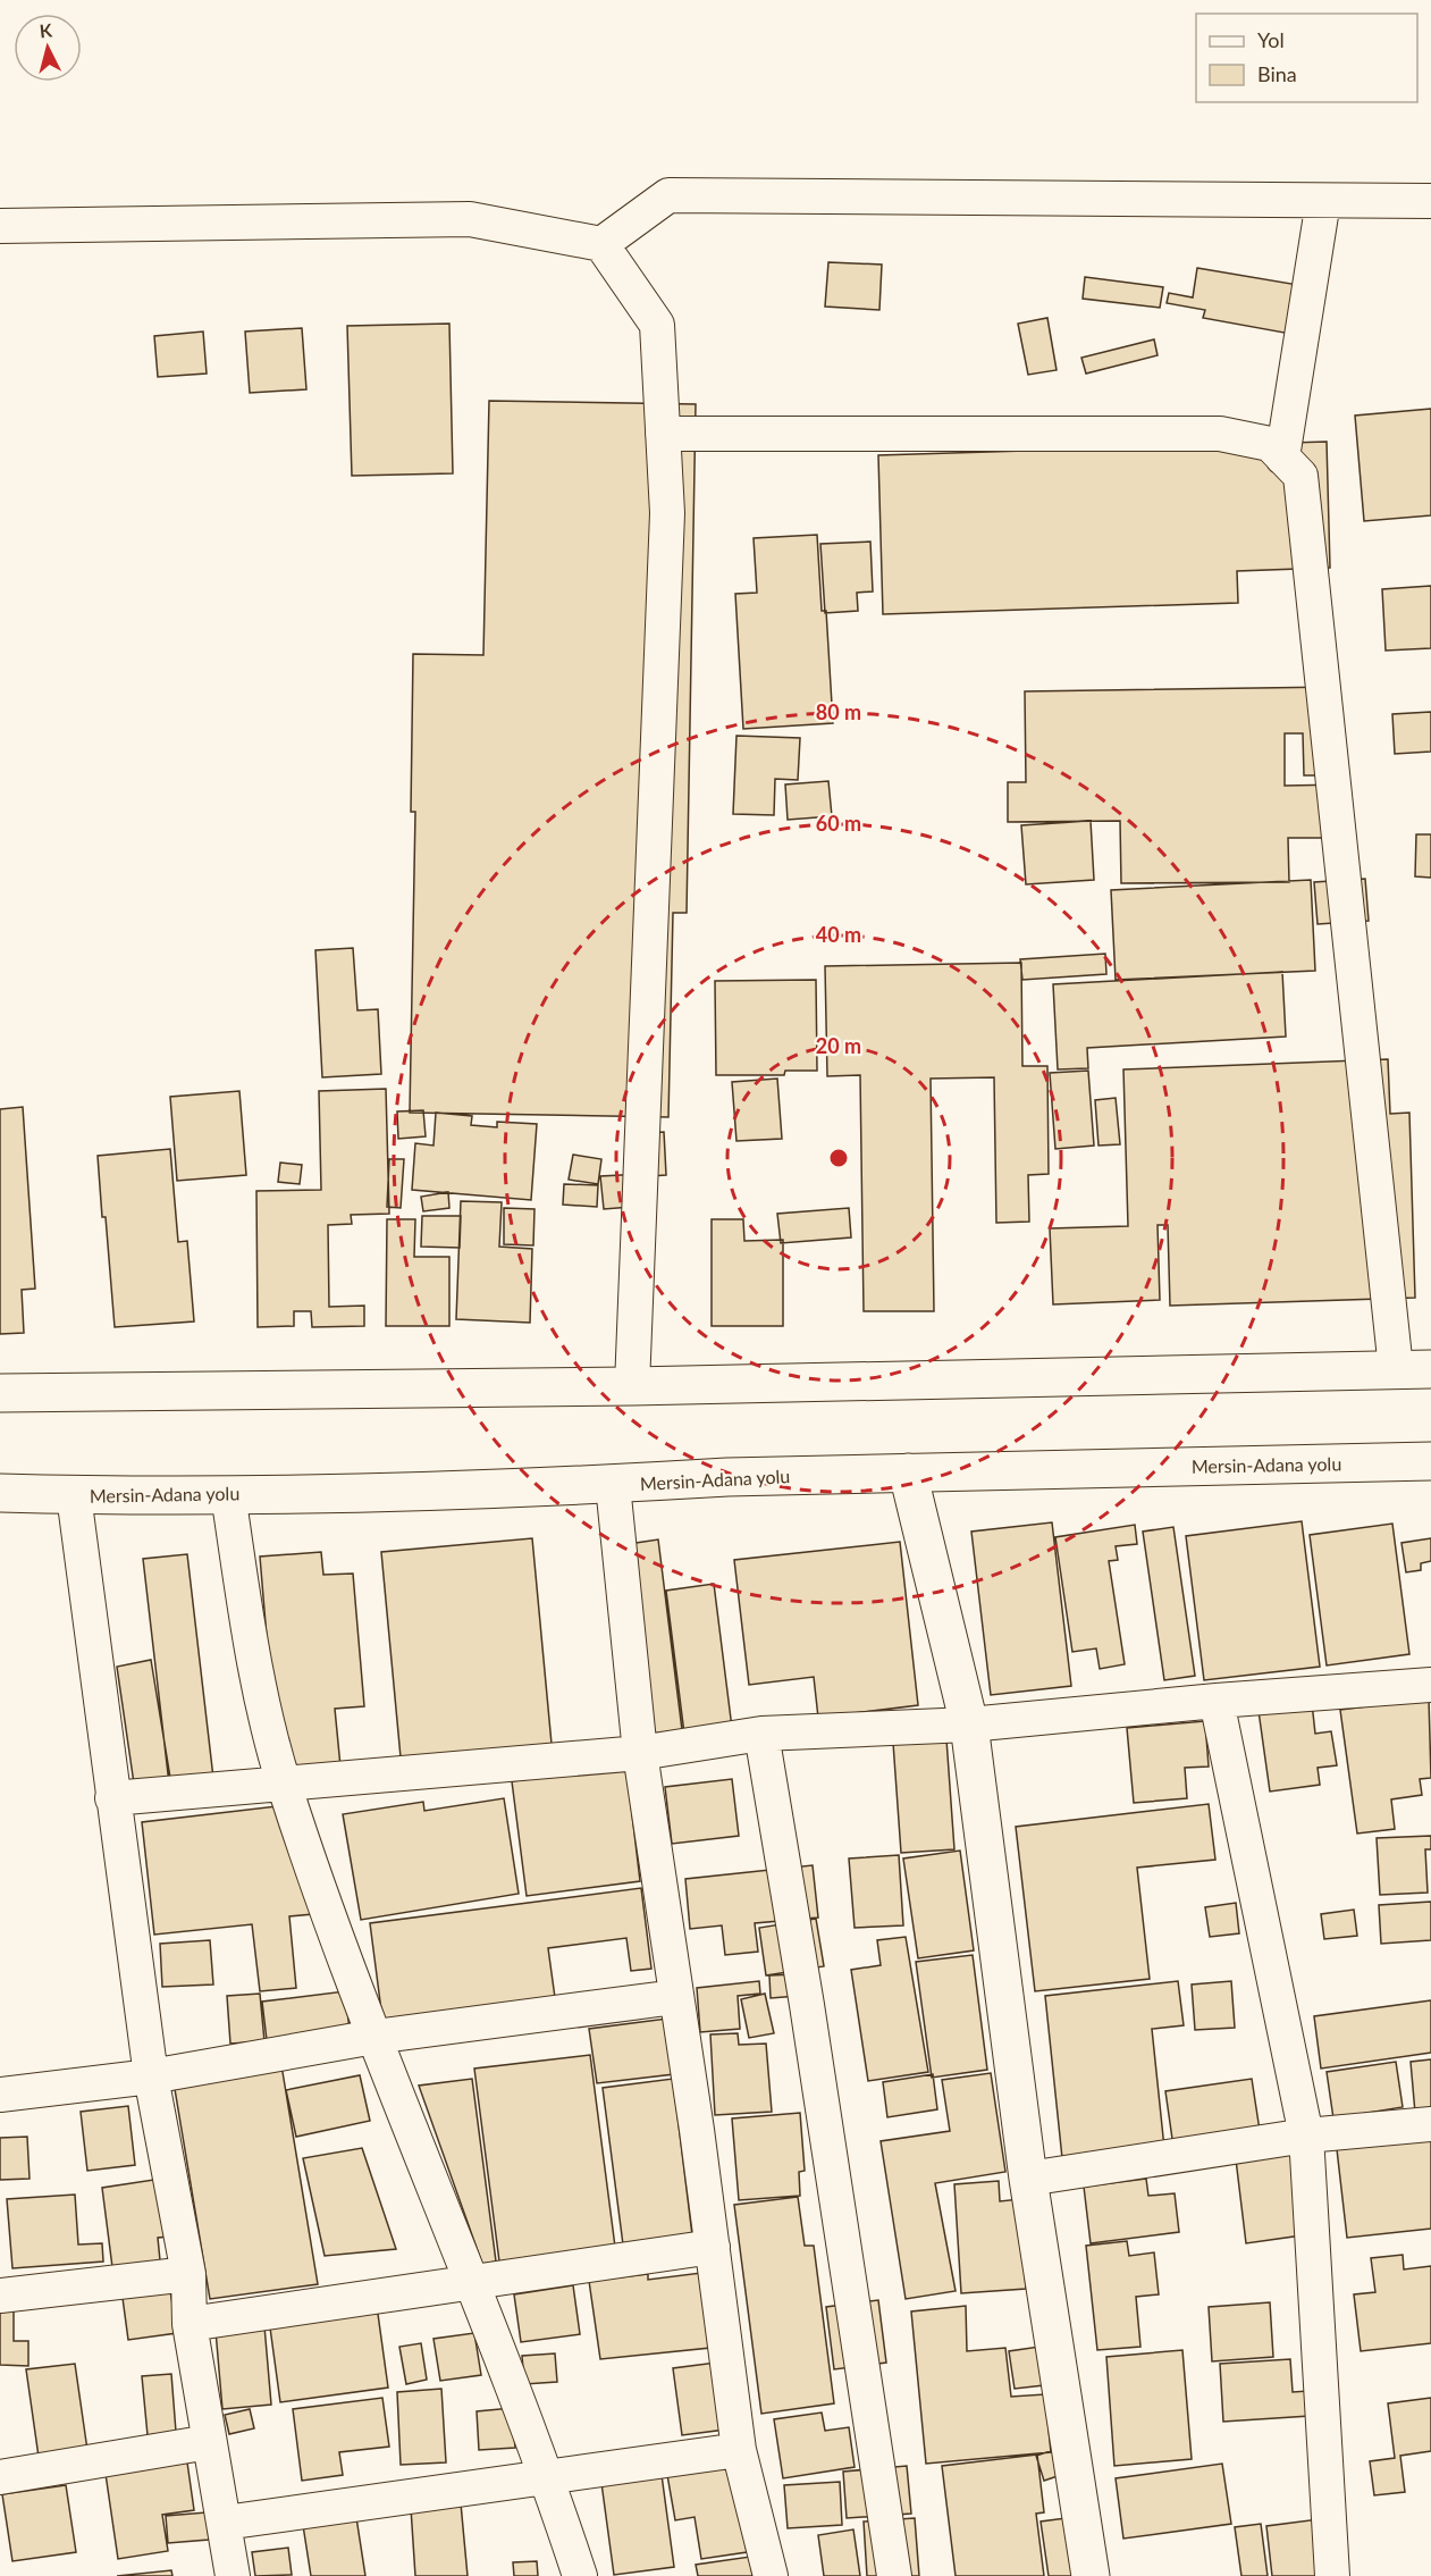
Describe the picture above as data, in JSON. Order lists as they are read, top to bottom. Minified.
{"streets":{"main road":["Mersin-Adana yolu"]},"legend":["Yol","Bina"],"north":"top","rings":["80 m","60 m","40 m","20 m"]}
